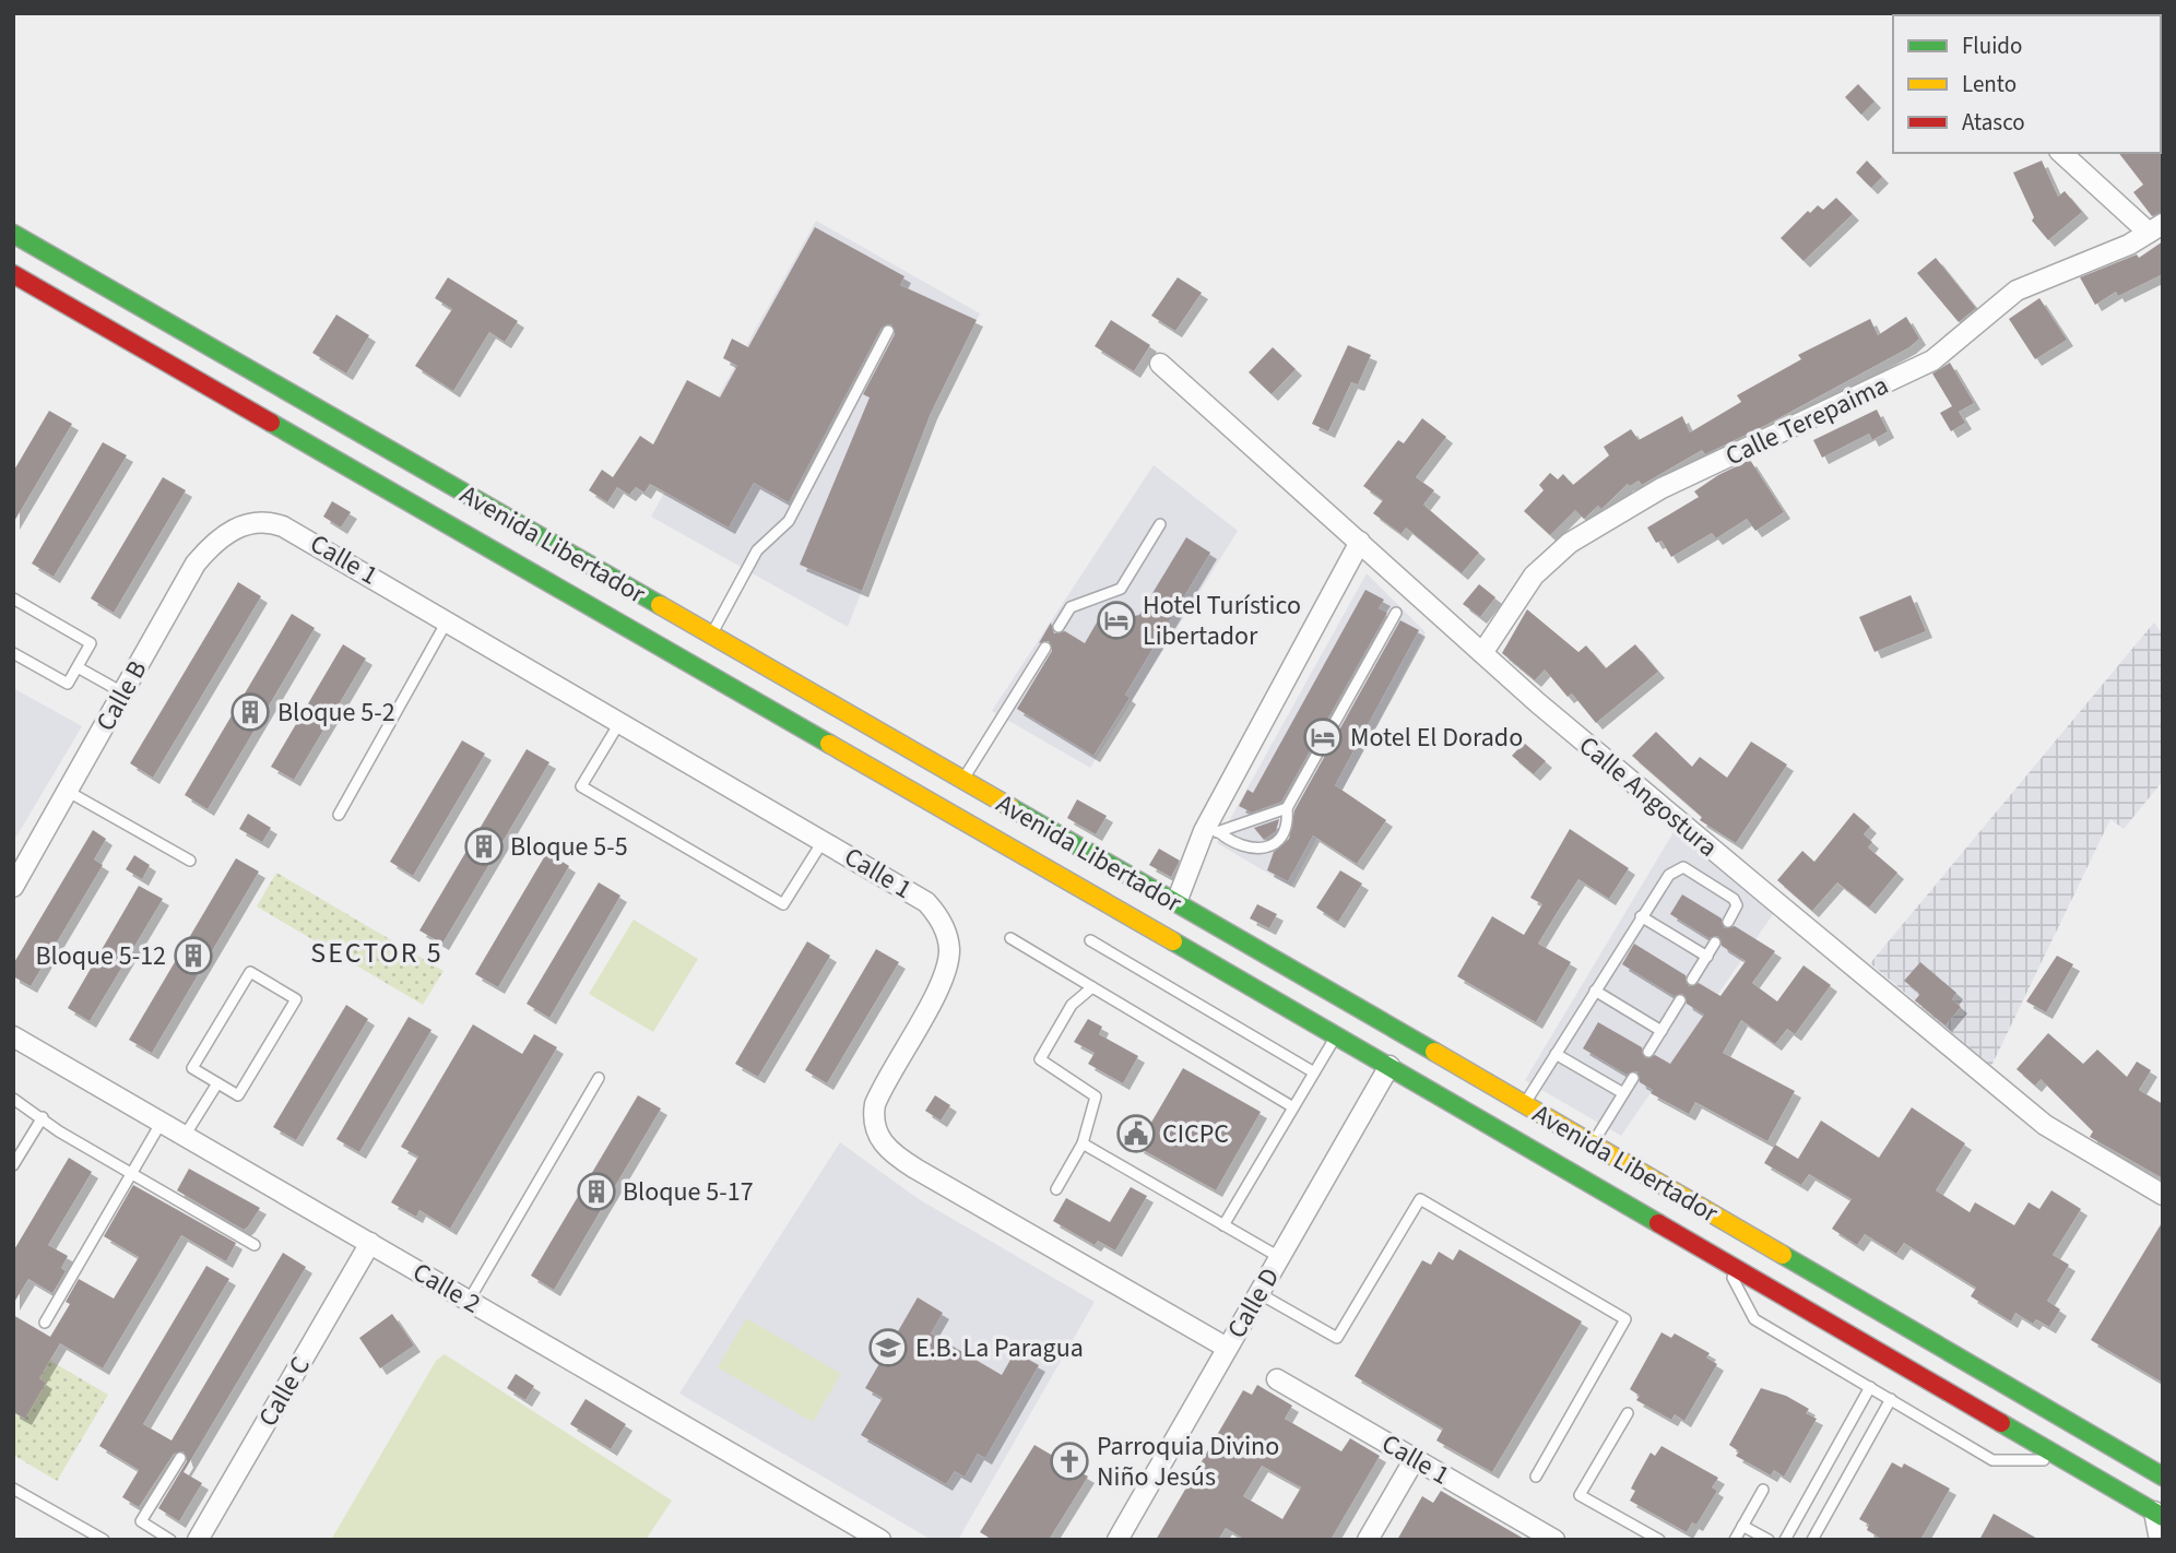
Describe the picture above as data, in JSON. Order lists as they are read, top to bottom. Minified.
{"streets":{"main road":["Avenida Libertador"],"street":["Calle Terepaima","Calle 1","Calle B","Calle Angostura","Calle 2","Calle D","Calle C"]},"crossings":[["Calle Terepaima","Calle Angostura"],["Avenida Libertador","Calle D"],["Calle 1","Calle B"],["Calle 1","Calle D"],["Calle 2","Calle C"]],"districts":["SECTOR 5"],"places":{"hotel":["Hotel Turístico Libertador","Motel El Dorado"],"building":["Bloque 5-2","Bloque 5-5","Bloque 5-12","Bloque 5-17"],"public building":["CICPC"],"school or university":["E.B. La Paragua"],"church":["Parroquia Divino Niño Jesús"]},"legend":["Fluido","Lento","Atasco"]}
